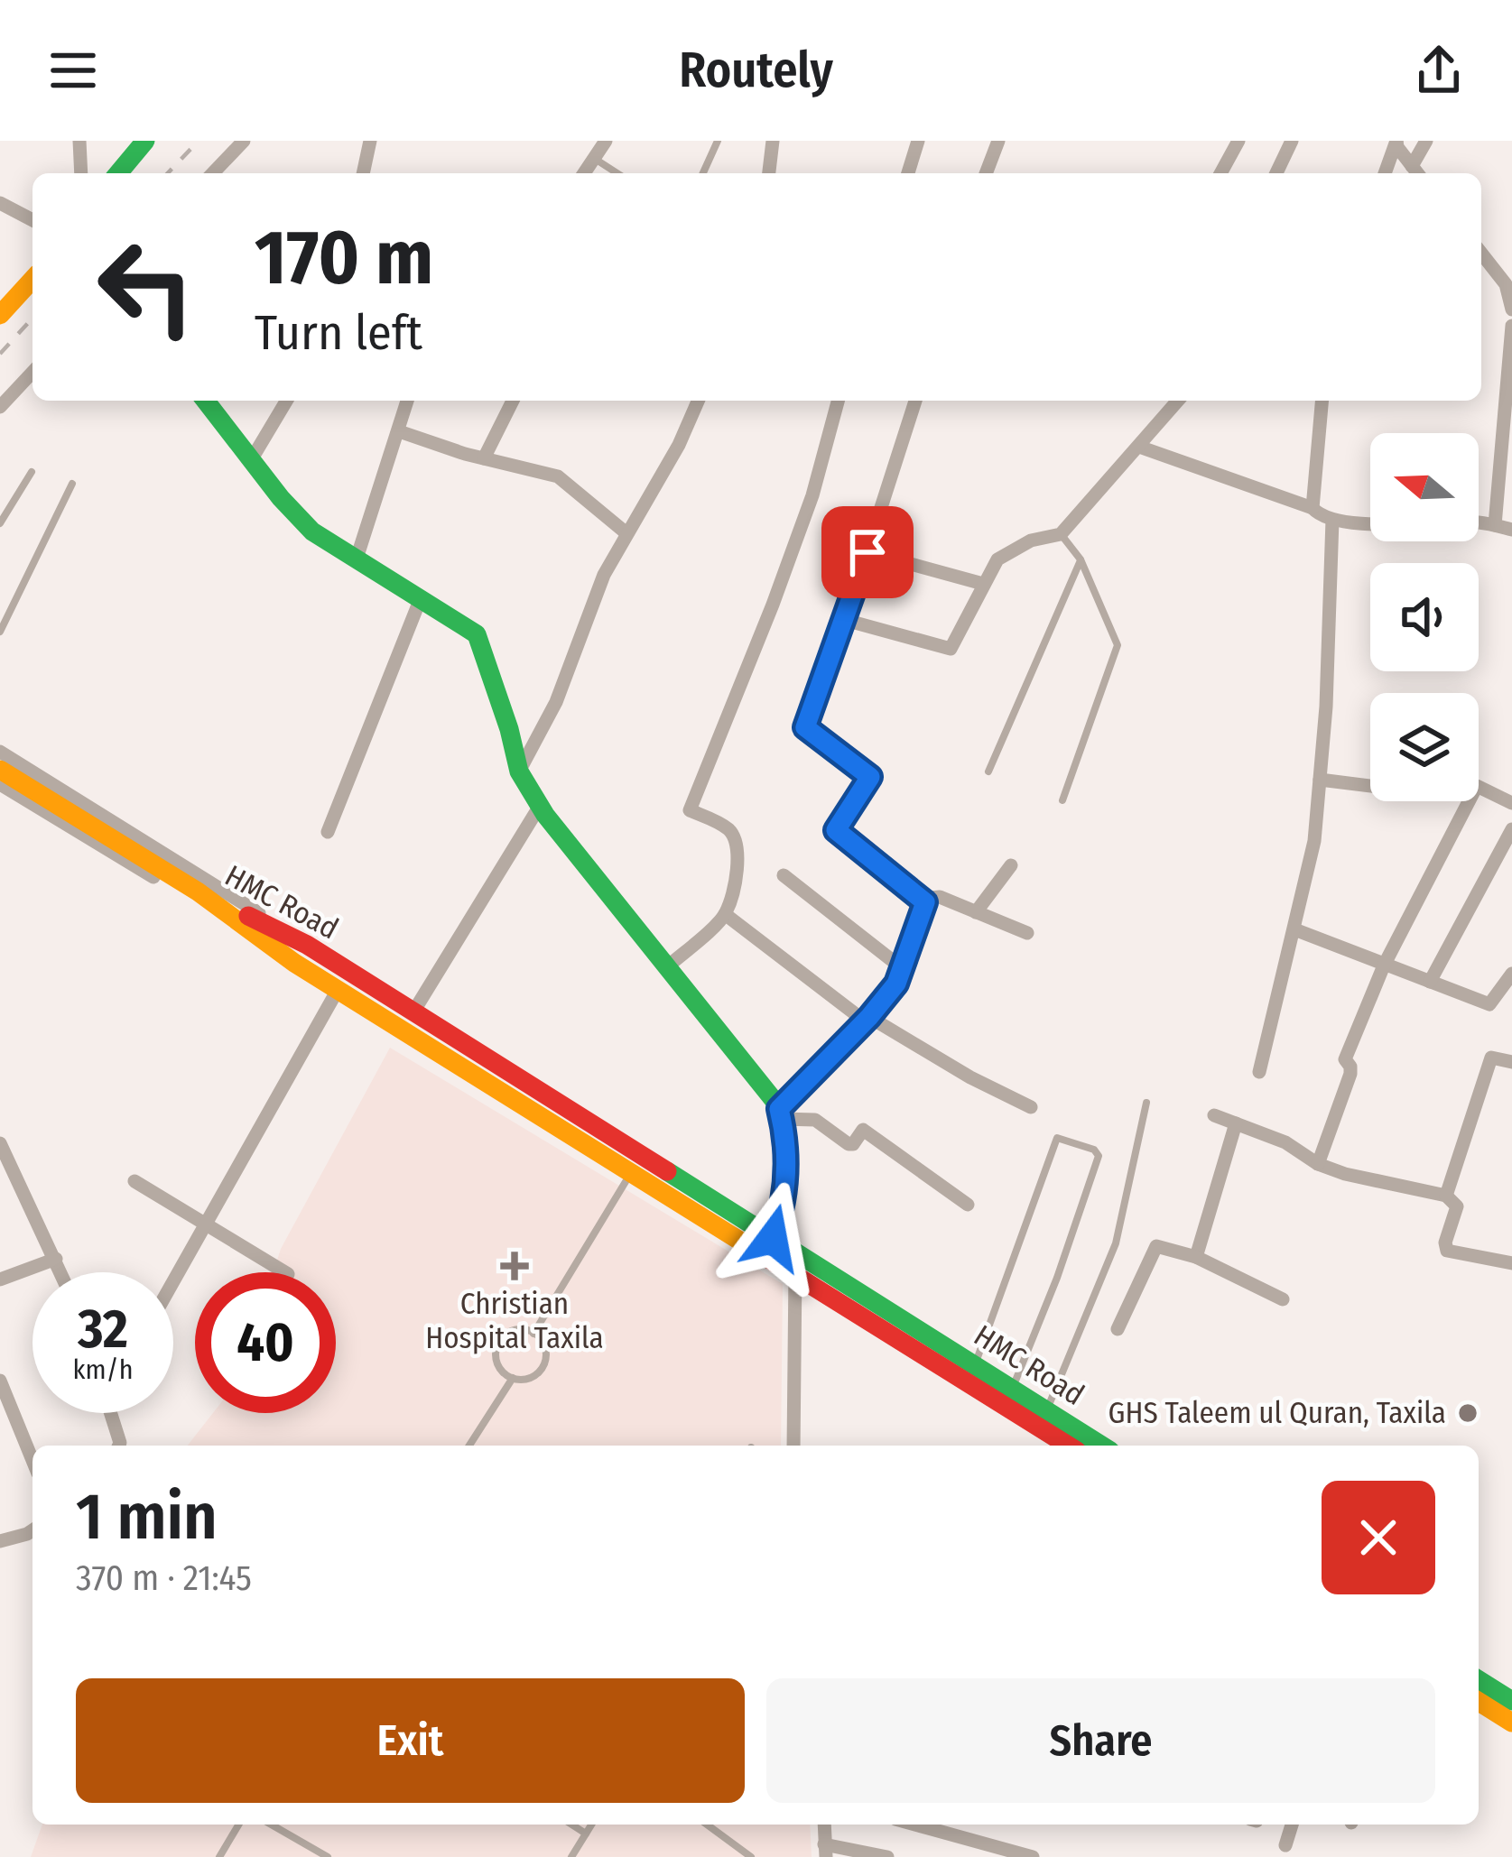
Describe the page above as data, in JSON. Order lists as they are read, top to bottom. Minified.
{"streets":{"main road":["HMC Road"]},"places":{"health":["Christian Hospital Taxila"],"other":["GHS Taleem ul Quran, Taxila"]},"north":"left","page":{"header":"Routely","turn":["170 m","Turn left"],"speed":"32 km/h","limit":"40","heading":["1 min","370 m · 21:45"],"buttons":["Exit","Share"]}}
